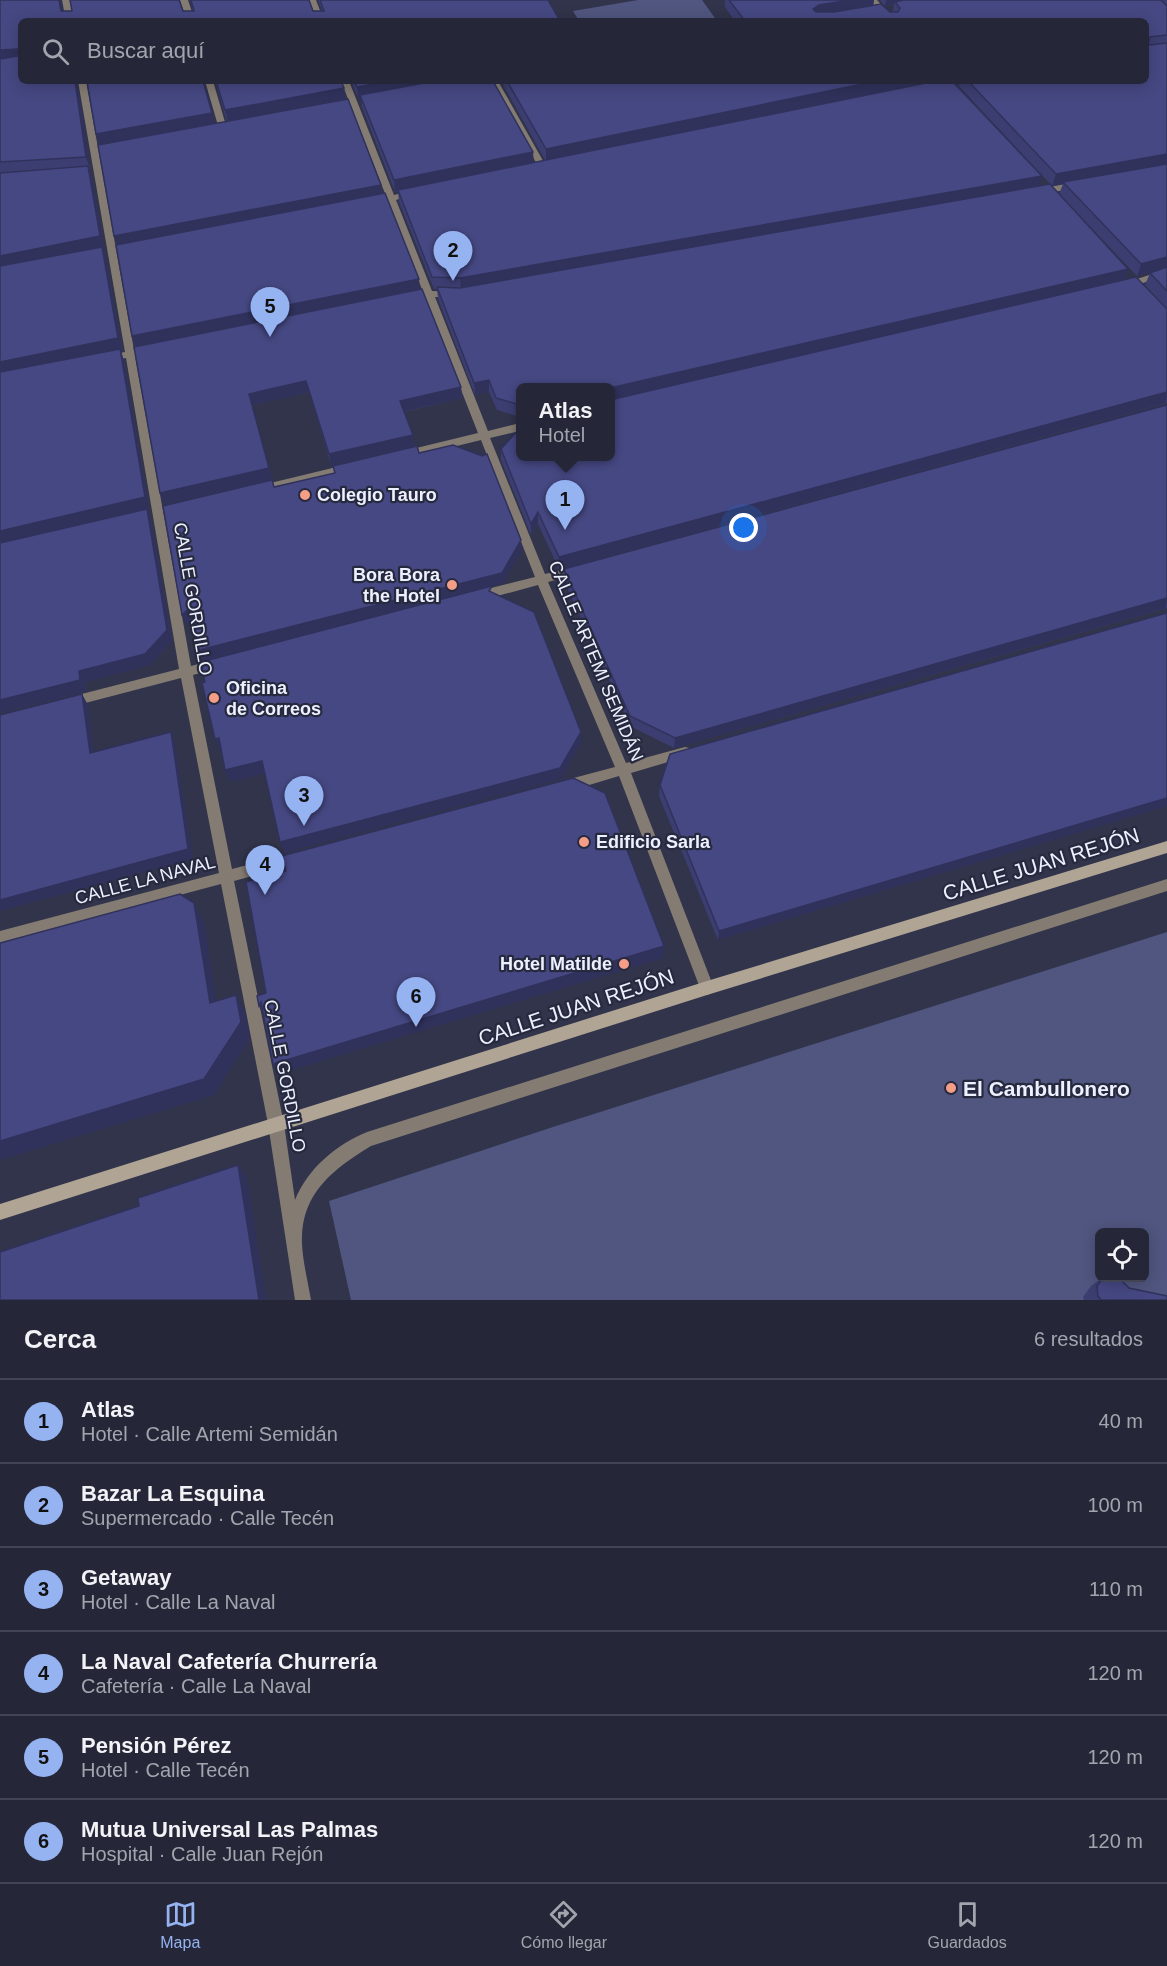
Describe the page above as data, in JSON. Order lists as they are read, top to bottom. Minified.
{"streets":{"street":["CALLE GORDILLO","CALLE ARTEMI SEMIDÁN","CALLE JUAN REJÓN","CALLE LA NAVAL"]},"crossings":[["CALLE GORDILLO","CALLE JUAN REJÓN"],["CALLE GORDILLO","CALLE LA NAVAL"],["CALLE ARTEMI SEMIDÁN","CALLE JUAN REJÓN"]],"places":["Colegio Tauro","Bora Bora the Hotel","Oficina de Correos","Edificio Sarla","Hotel Matilde","El Cambullonero"],"page":{"search":"Buscar aquí","pins":["2","5","1","3","4","6"],"popup":["Atlas","Hotel"],"heading":["Cerca","6 resultados"],"list":[{"mark":"1","name":"Atlas","note":"Hotel · Calle Artemi Semidán","value":"40 m"},{"mark":"2","name":"Bazar La Esquina","note":"Supermercado · Calle Tecén","value":"100 m"},{"mark":"3","name":"Getaway","note":"Hotel · Calle La Naval","value":"110 m"},{"mark":"4","name":"La Naval Cafetería Churrería","note":"Cafetería · Calle La Naval","value":"120 m"},{"mark":"5","name":"Pensión Pérez","note":"Hotel · Calle Tecén","value":"120 m"},{"mark":"6","name":"Mutua Universal Las Palmas","note":"Hospital · Calle Juan Rejón","value":"120 m"}],"nav":["Mapa","Cómo llegar","Guardados"]}}
